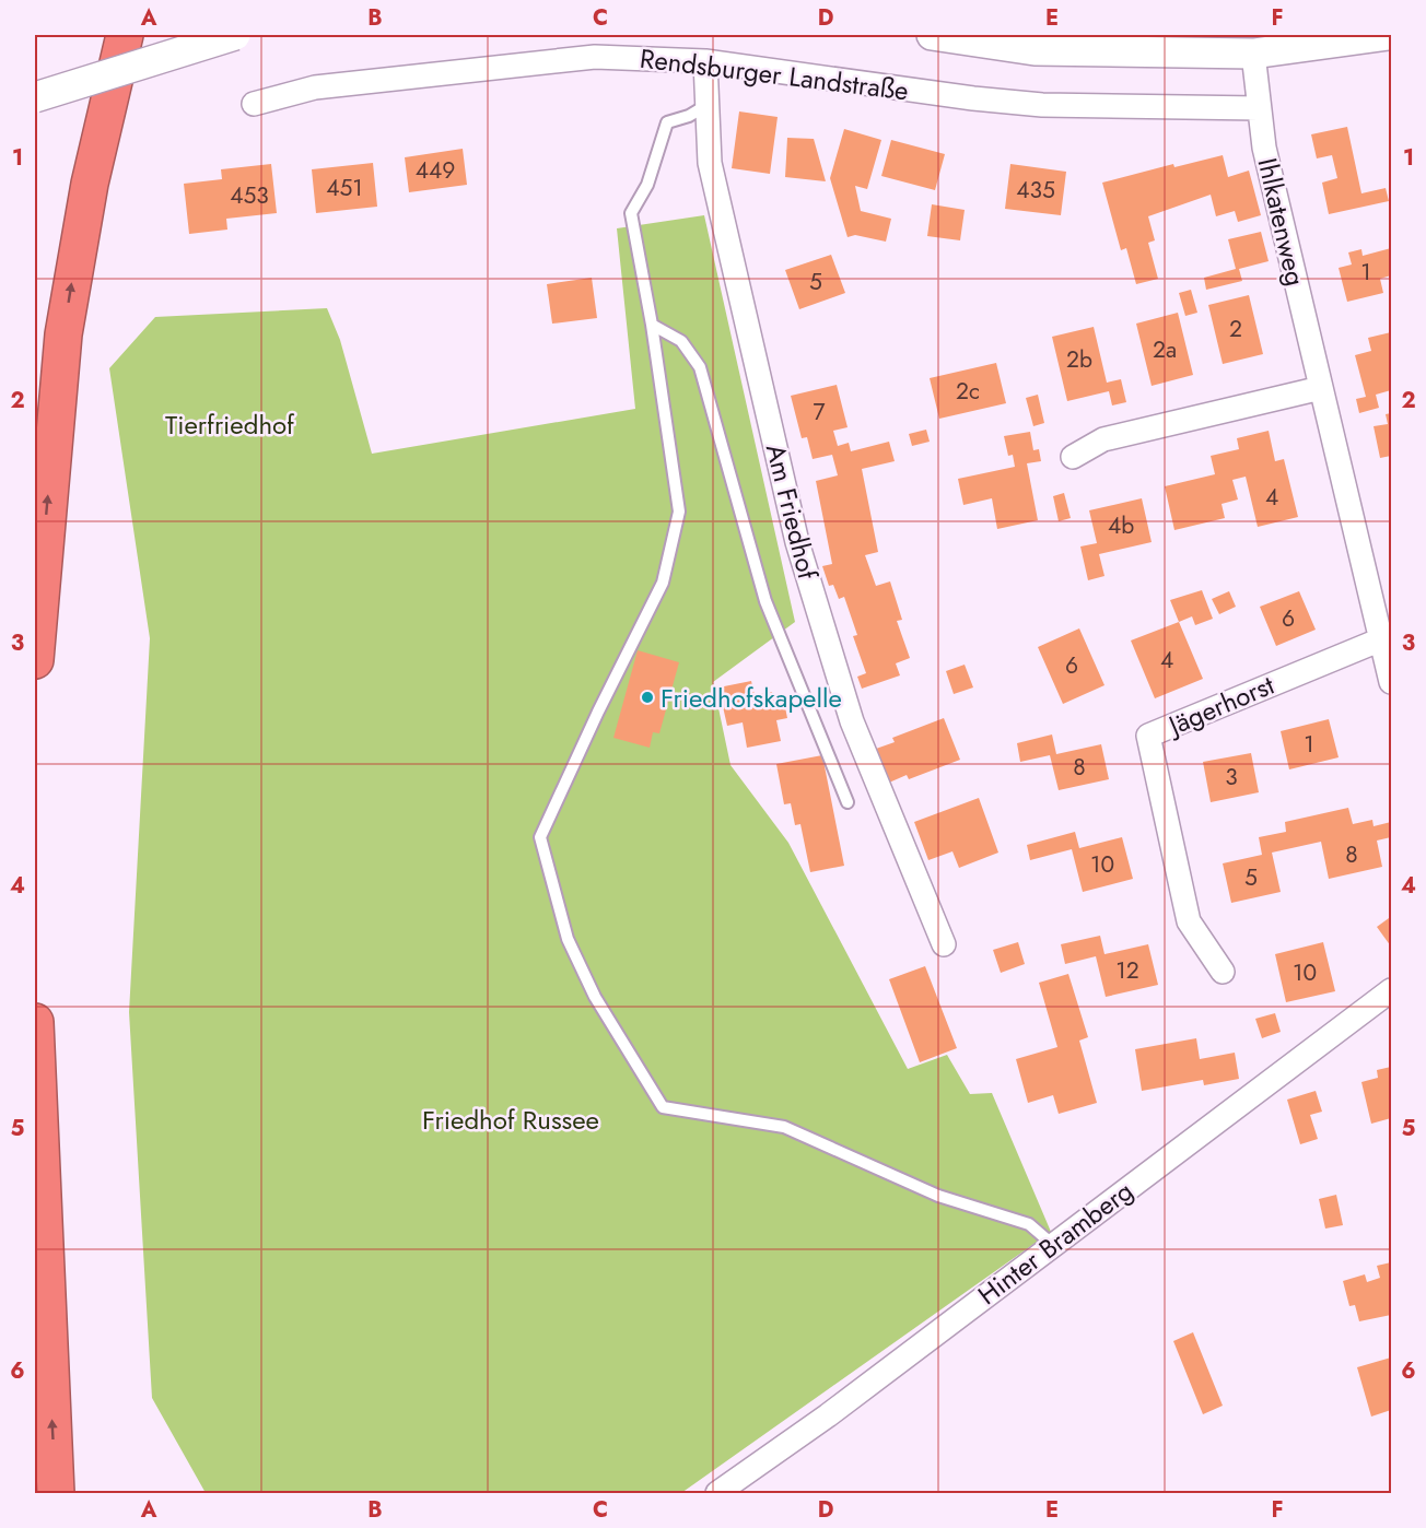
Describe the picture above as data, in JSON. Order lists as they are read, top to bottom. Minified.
{"streets":{"street":["Rendsburger Landstraße","Ihlkatenweg","Am Friedhof","Jägerhorst","Hinter Bramberg"]},"crossings":[["Rendsburger Landstraße","Ihlkatenweg"],["Rendsburger Landstraße","Am Friedhof"],["Ihlkatenweg","Jägerhorst"]],"parks":["Tierfriedhof","Friedhof Russee"],"places":["Friedhofskapelle"],"house_numbers":["449","451","435","453","1","5","2","2a","2b","2c","7","4","4b","6","4","6","1","8","3","8","10","5","12","10"],"grid":{"columns":["A","B","C","D","E","F"],"rows":["1","2","3","4","5","6"]}}
